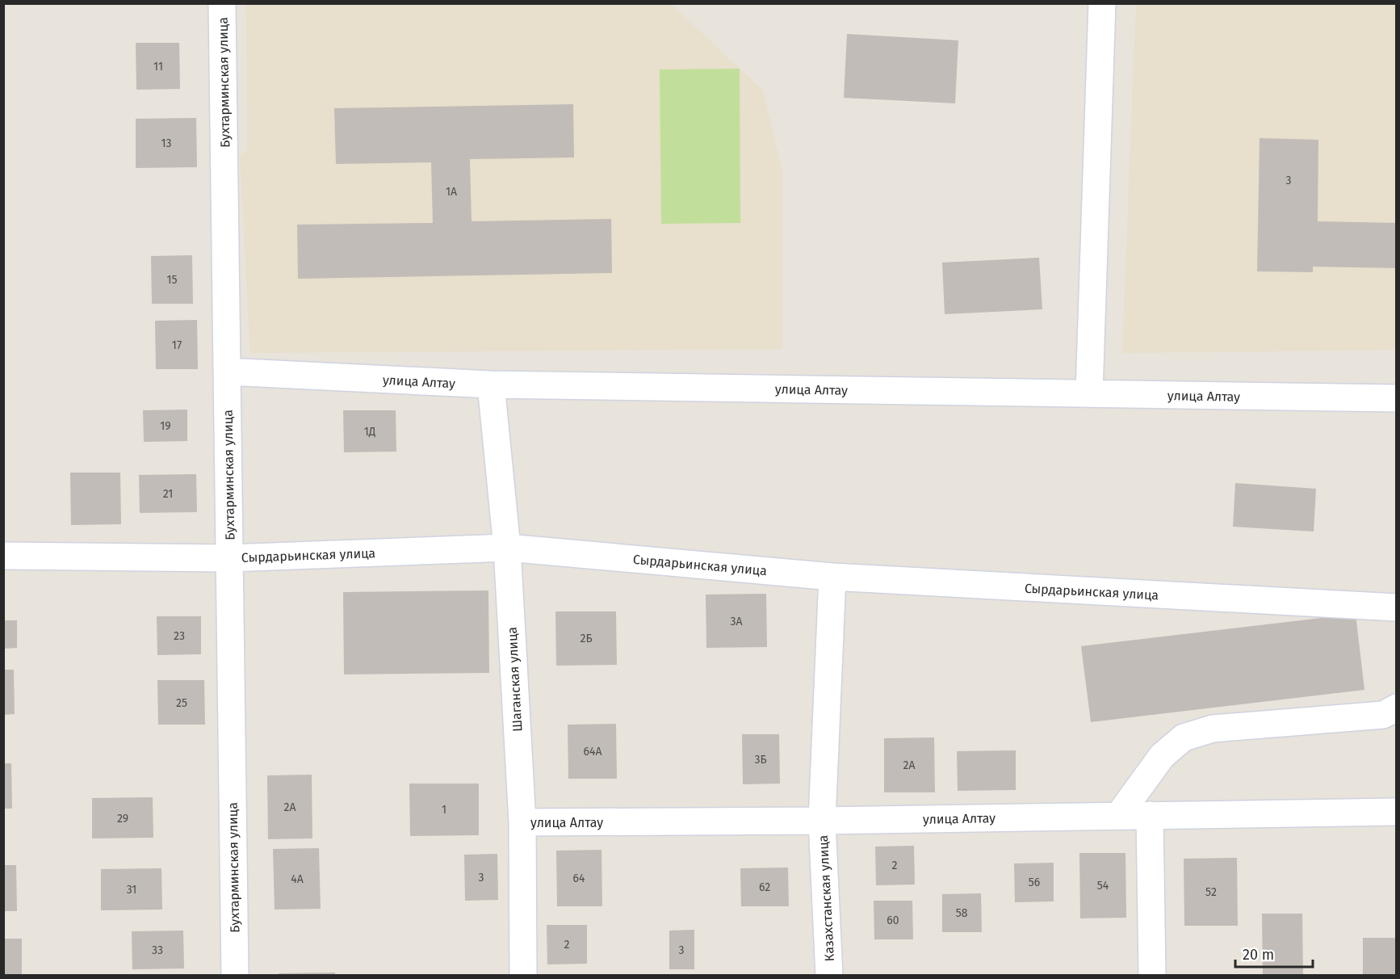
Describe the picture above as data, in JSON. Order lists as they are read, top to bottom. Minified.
{"streets":{"street":["Бухтарминская улица","улица Алтау","Сырдарьинская улица","Шаганская улица","Казахстанская улица"]},"crossings":[["Бухтарминская улица","улица Алтау"],["Бухтарминская улица","Сырдарьинская улица"],["улица Алтау","Шаганская улица"],["улица Алтау","Казахстанская улица"],["Сырдарьинская улица","Шаганская улица"],["Сырдарьинская улица","Казахстанская улица"]],"house_numbers":["11","13","3","1А","15","17","19","1Д","21","3А","23","2Б","25","64А","3Б","2А","2А","1","29","2","3","64","4А","56","54","62","31","52","58","60","2","33","3"],"scale_bar":"20 m"}
